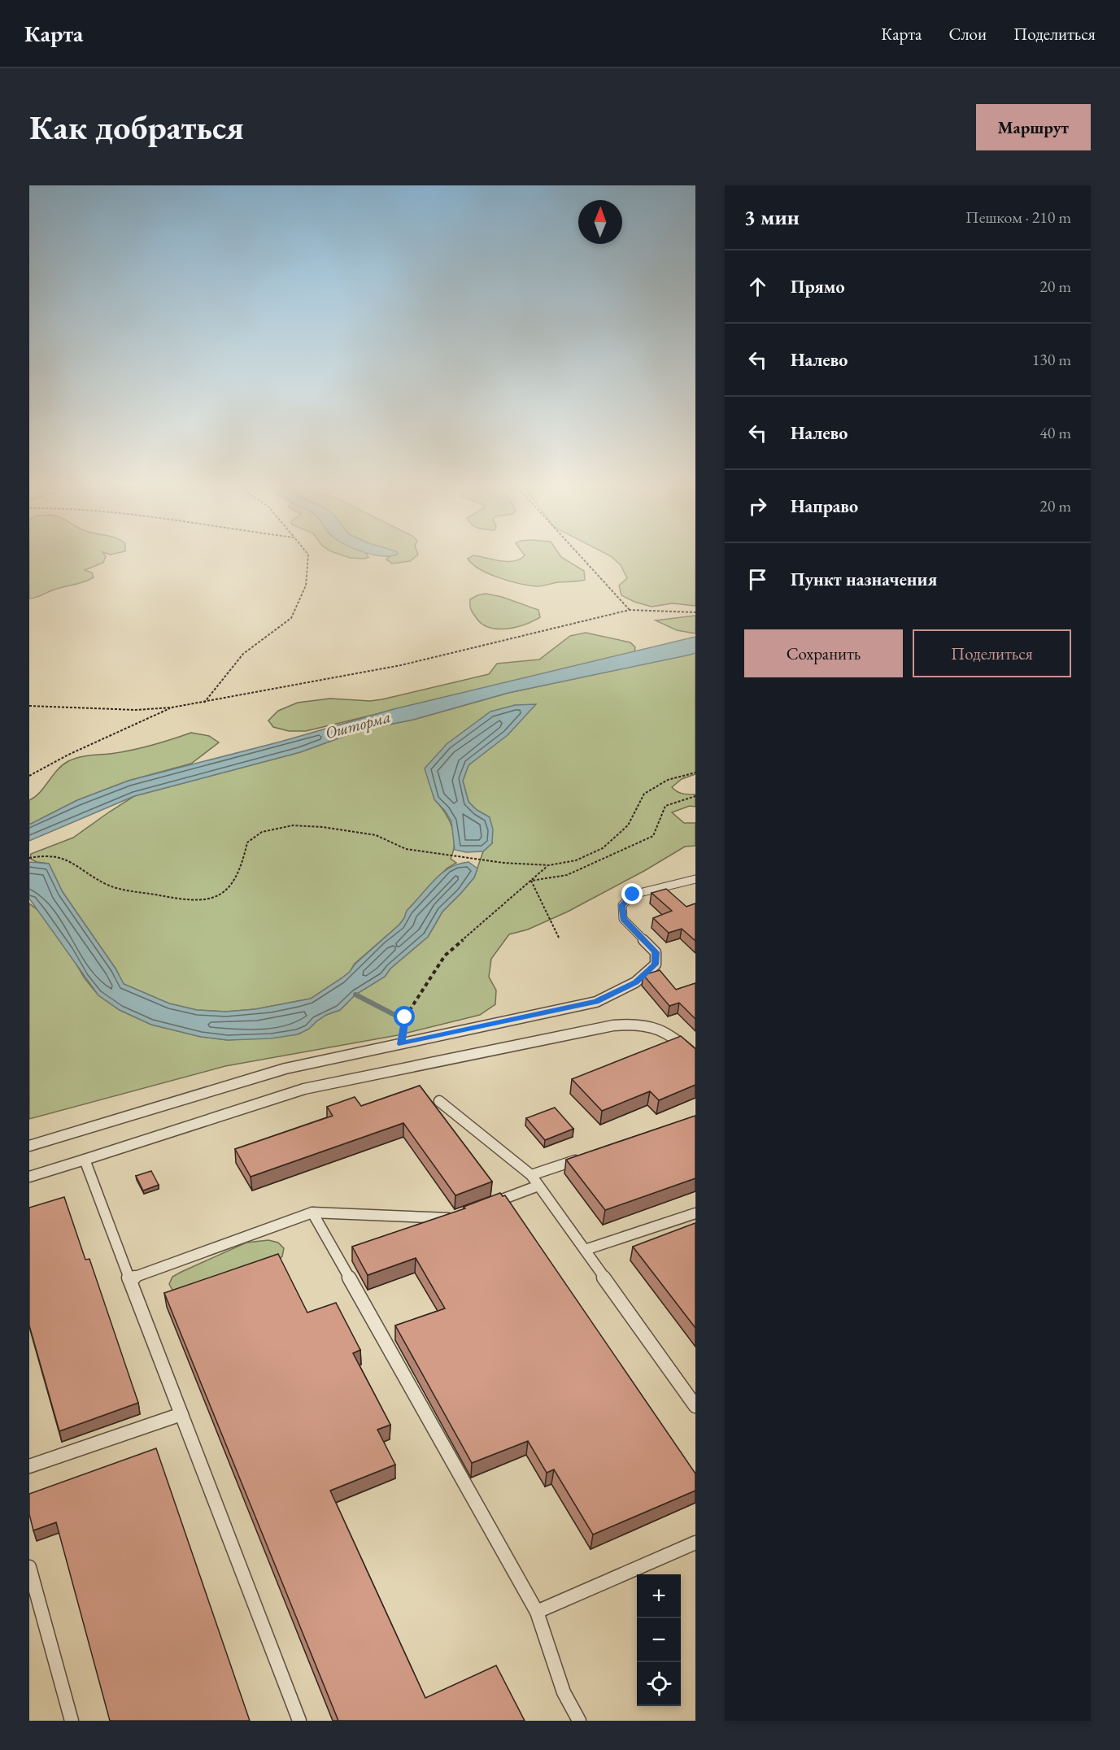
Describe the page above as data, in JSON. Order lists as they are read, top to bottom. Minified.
{"water":["Ошторма"],"north":"top","page":{"header":"Карта","nav":["Карта","Слои","Поделиться"],"buttons":["Маршрут",["Сохранить","Поделиться"]],"title":"Как добраться","heading":["3 мин","Пешком · 210 m"],"list":[["Прямо","20 m"],["Налево","130 m"],["Налево","40 m"],["Направо","20 m"],"Пункт назначения"],"map_buttons":["+","−"]}}
